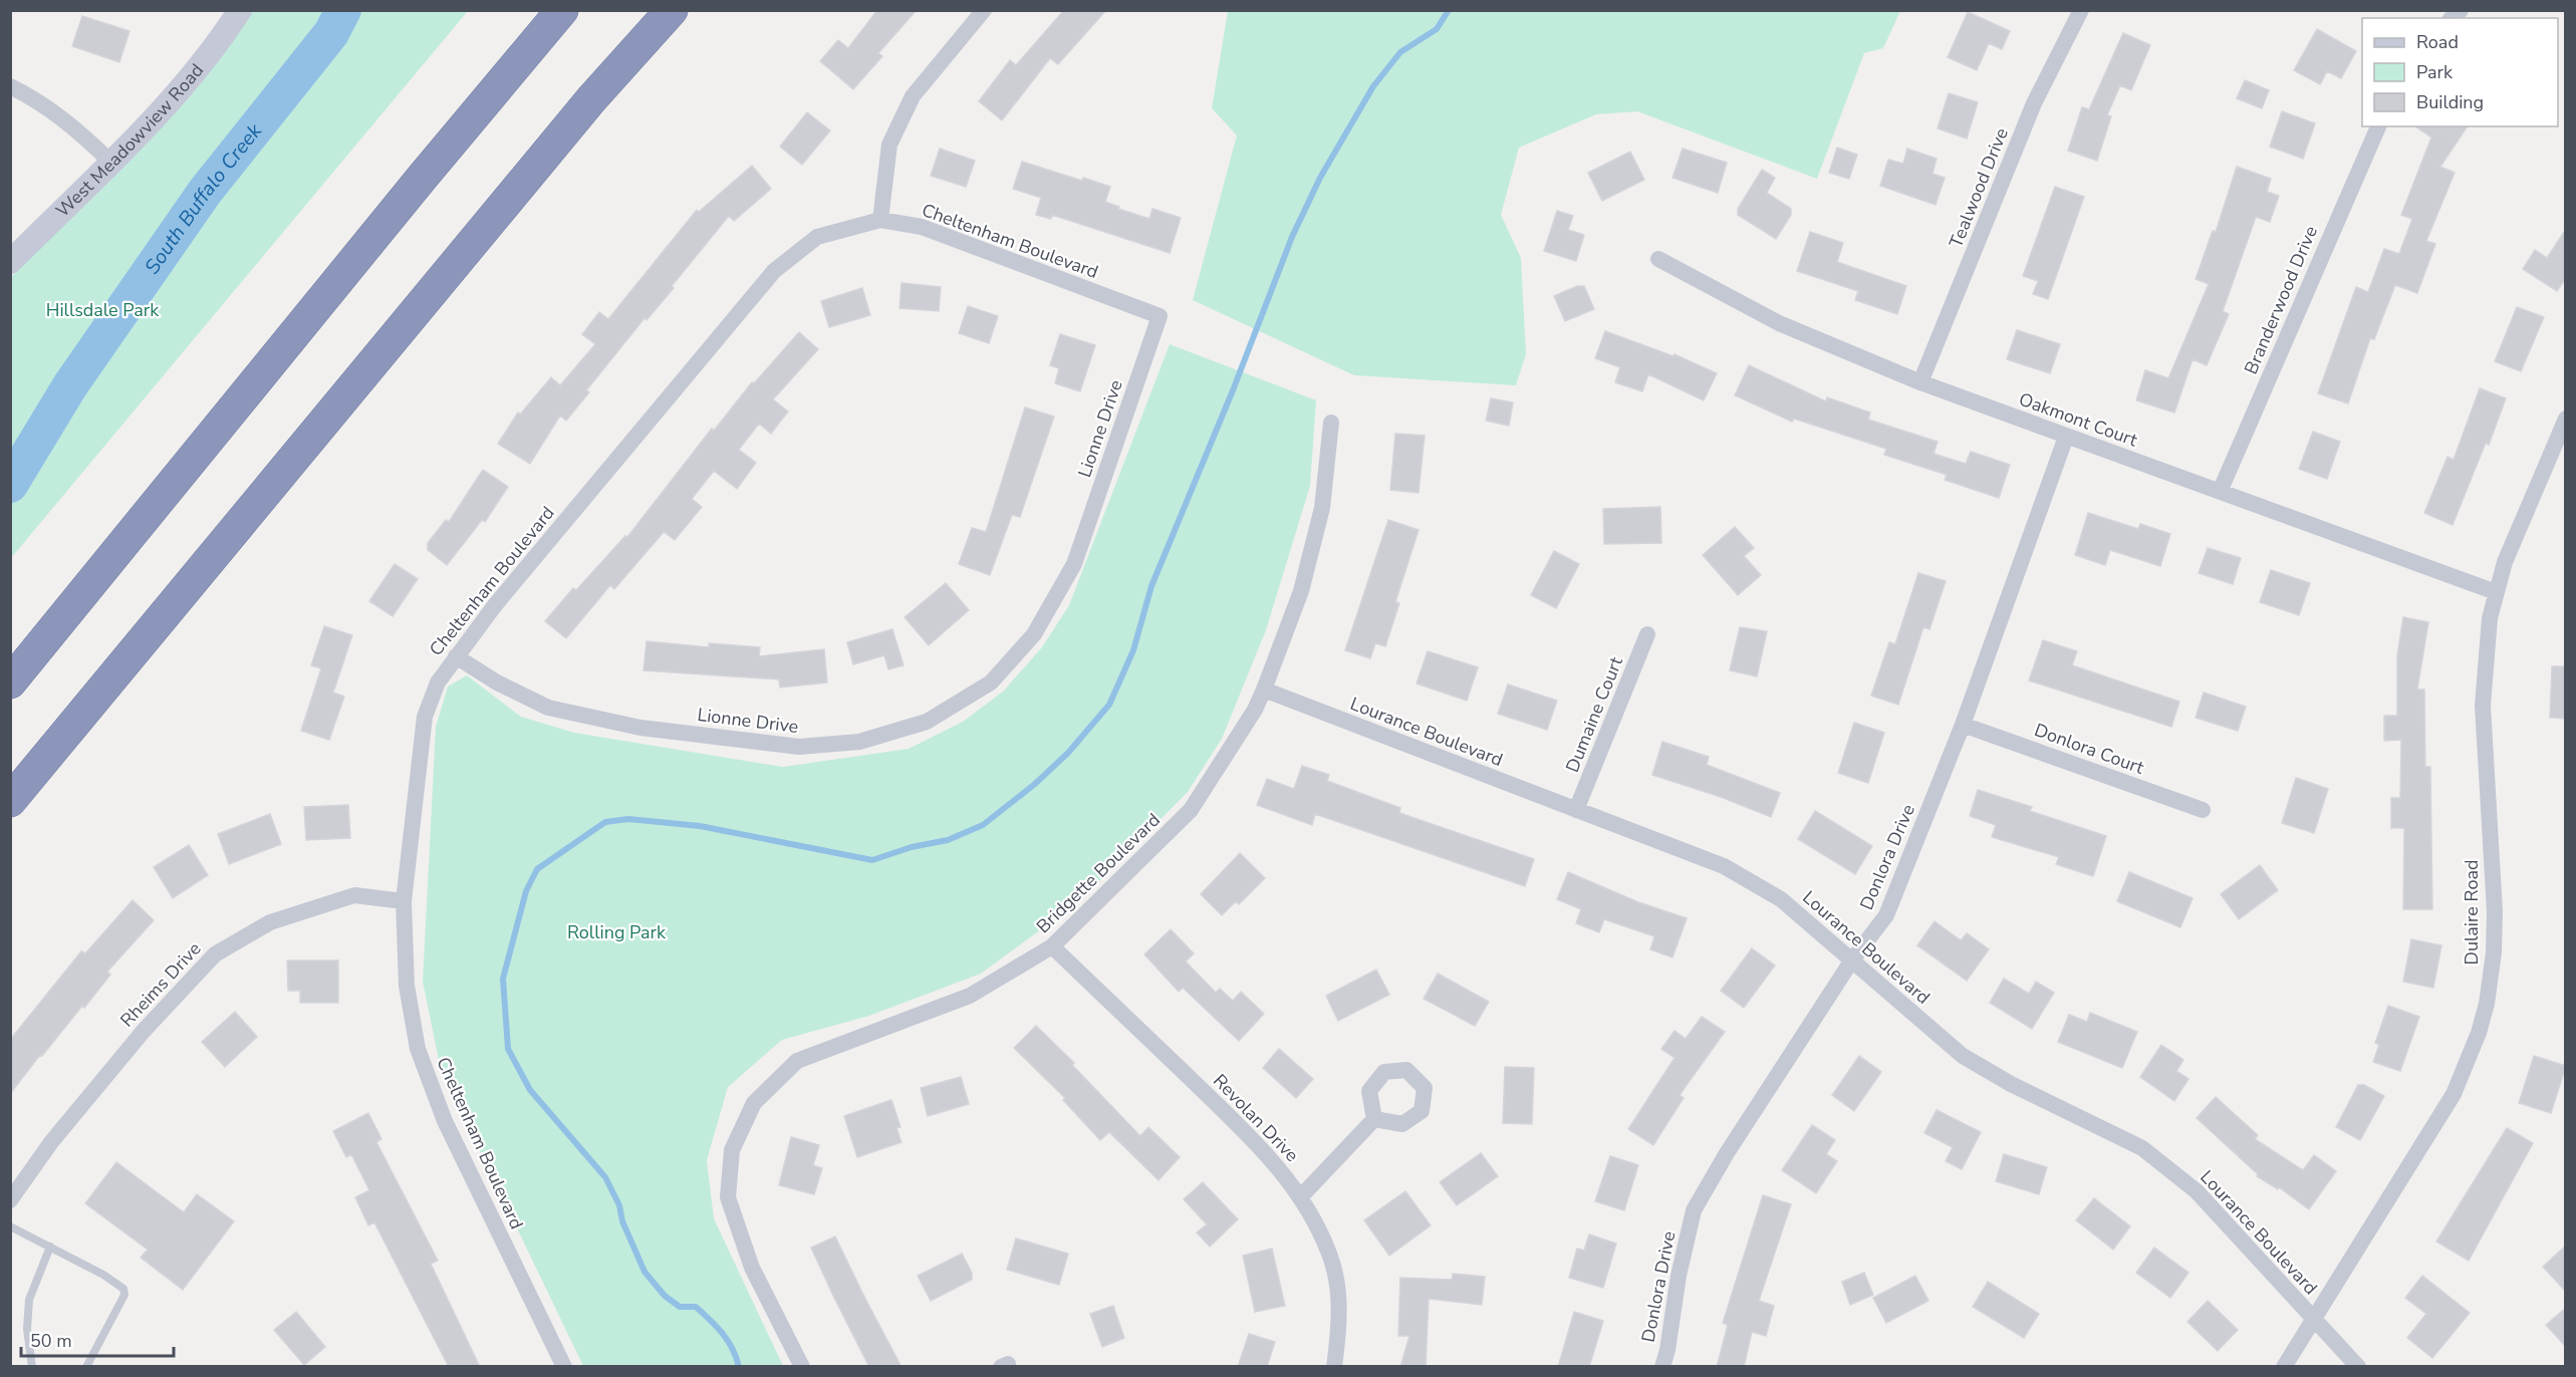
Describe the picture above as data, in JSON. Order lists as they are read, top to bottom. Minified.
{"streets":{"street":["West Meadowview Road","Tealwood Drive","Cheltenham Boulevard","Branderwood Drive","Oakmont Court","Lionne Drive","Dumaine Court","Lourance Boulevard","Donlora Court","Donlora Drive","Bridgette Boulevard","Dulaire Road","Rheims Drive","Revolan Drive"]},"crossings":[["Tealwood Drive","Oakmont Court"],["Cheltenham Boulevard","Lionne Drive"],["Cheltenham Boulevard","Rheims Drive"],["Branderwood Drive","Oakmont Court"],["Oakmont Court","Donlora Drive"],["Oakmont Court","Dulaire Road"],["Dumaine Court","Lourance Boulevard"],["Lourance Boulevard","Donlora Drive"],["Lourance Boulevard","Bridgette Boulevard"],["Lourance Boulevard","Dulaire Road"],["Donlora Court","Donlora Drive"],["Bridgette Boulevard","Revolan Drive"]],"water":["South Buffalo Creek"],"parks":["Hillsdale Park","Rolling Park"],"legend":["Road","Park","Building"],"scale_bar":"50 m"}
